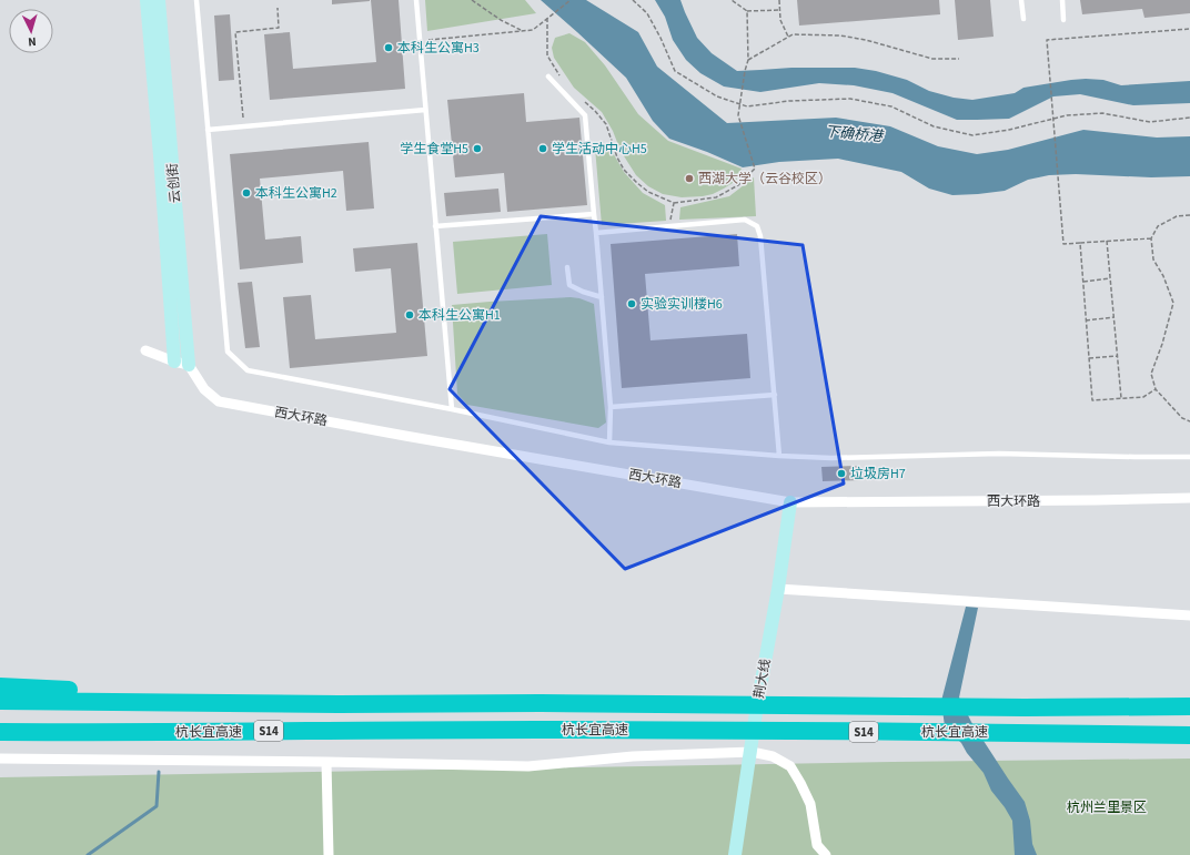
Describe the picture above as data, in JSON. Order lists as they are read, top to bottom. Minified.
{"streets":{"highway":["杭长宜高速","S14"],"main road":["云创街","荆大线"],"street":["西大环路"]},"crossings":[["云创街","西大环路"],["西大环路","荆大线"]],"water":["下确桥港"],"parks":["杭州兰里景区"],"places":["本科生公寓H3","学生食堂H5","学生活动中心H5","西湖大学（云谷校区）","本科生公寓H2","实验实训楼H6","本科生公寓H1","垃圾房H7"],"north":"bottom"}
